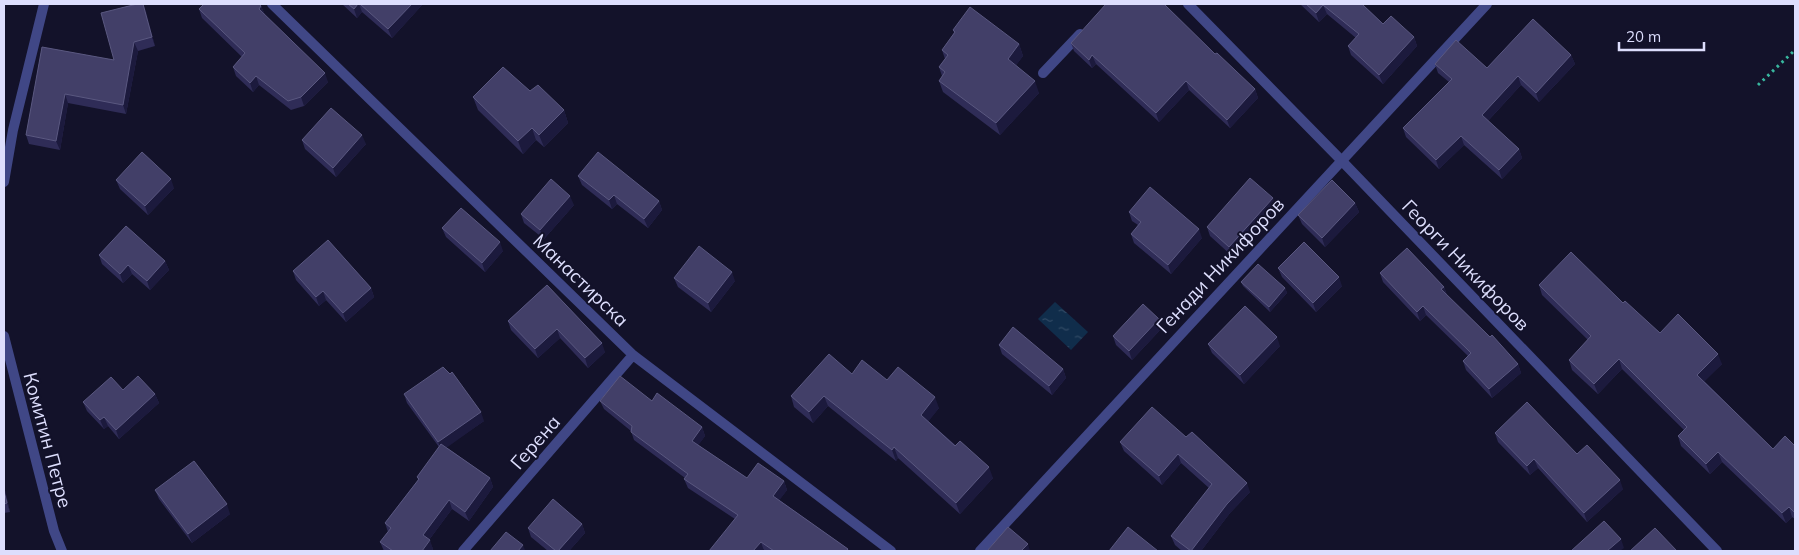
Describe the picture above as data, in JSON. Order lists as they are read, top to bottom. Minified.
{"streets":{"street":["Генади Никифоров","Георги Никифоров","Манастирска","Комитин Петре","Герена"]},"crossings":[["Генади Никифоров","Георги Никифоров"],["Манастирска","Герена"]],"scale_bar":"20 m"}
